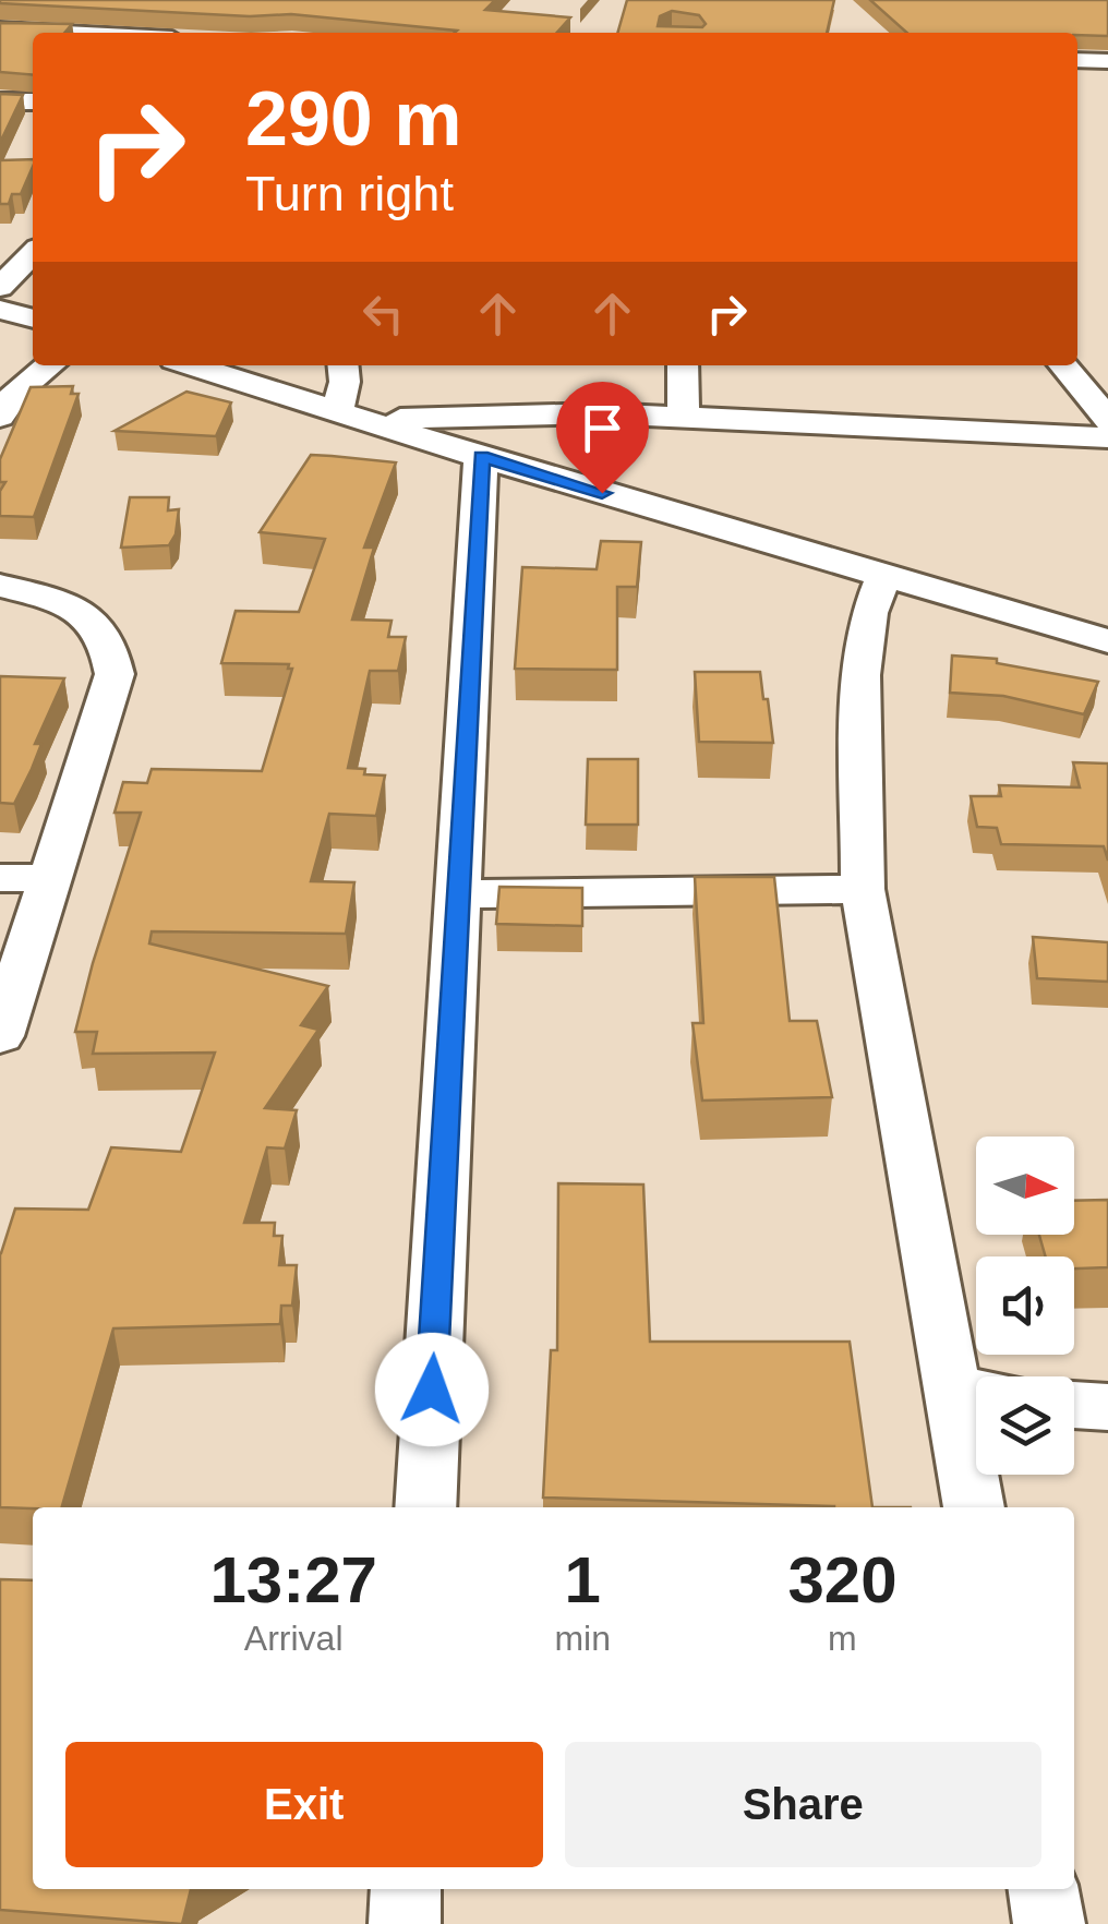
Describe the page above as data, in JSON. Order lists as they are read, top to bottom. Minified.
{"north":"right","page":{"turn":["290 m","Turn right"],"eta":["13:27","Arrival","1","min","320","m"],"buttons":["Exit","Share"]}}
